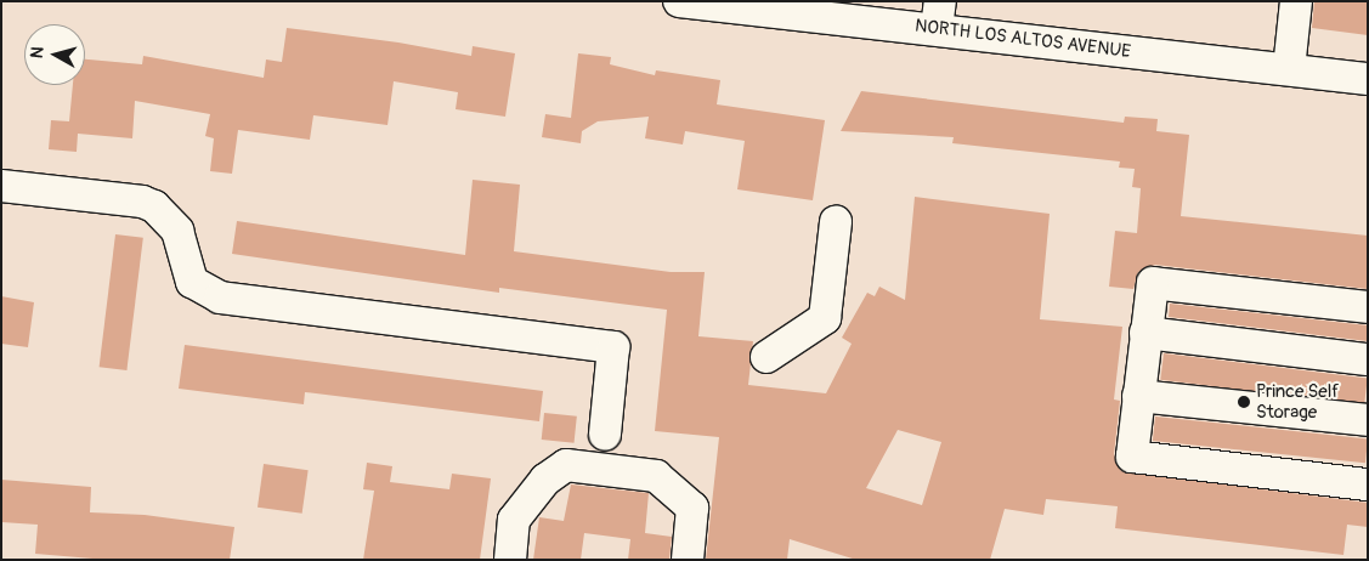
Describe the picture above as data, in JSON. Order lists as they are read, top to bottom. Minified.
{"streets":{"street":["NORTH LOS ALTOS AVENUE"]},"places":["Prince Self Storage"],"north":"left"}
